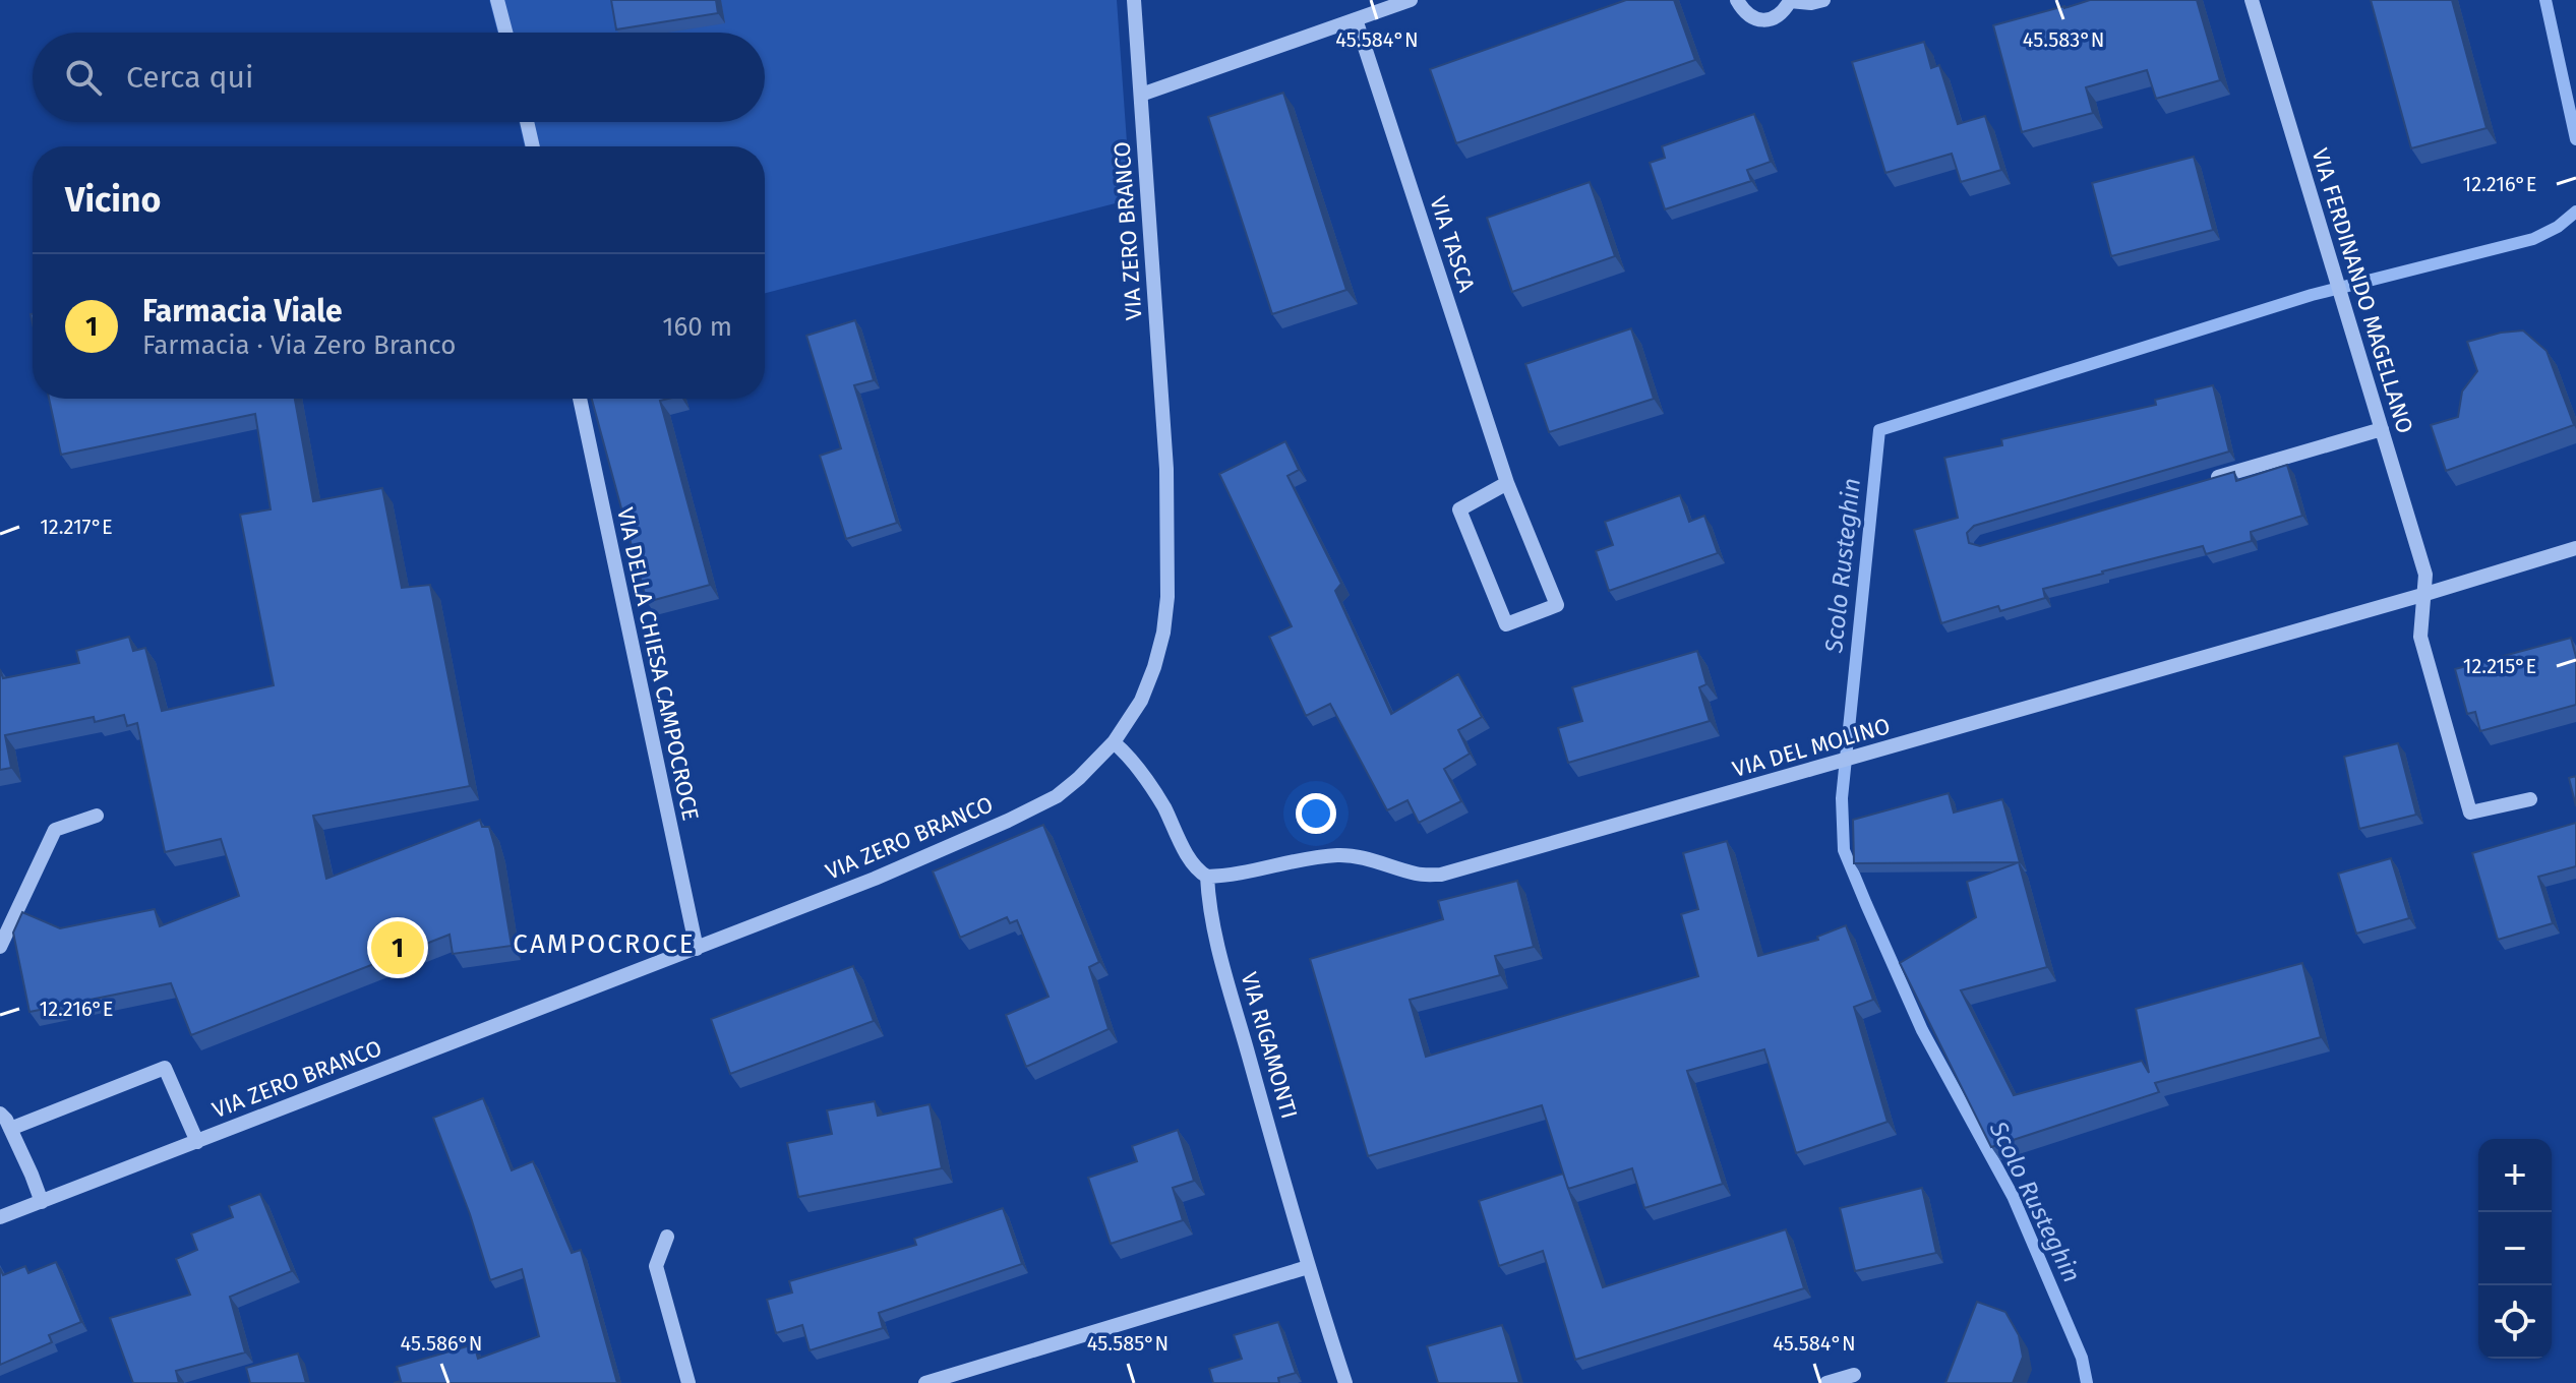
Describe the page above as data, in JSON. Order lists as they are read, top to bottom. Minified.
{"streets":{"street":["VIA ZERO BRANCO","VIA TASCA","VIA FERDINANDO MAGELLANO","VIA DELLA CHIESA CAMPOCROCE","VIA DEL MOLINO","VIA RIGAMONTI"]},"crossings":[["VIA ZERO BRANCO","VIA DELLA CHIESA CAMPOCROCE"],["VIA FERDINANDO MAGELLANO","VIA DEL MOLINO"],["VIA DEL MOLINO","VIA RIGAMONTI"]],"districts":["CAMPOCROCE"],"water":["Scolo Rusteghin"],"page":{"search":"Cerca qui","heading":"Vicino","list":[{"mark":"1","name":"Farmacia Viale","note":"Farmacia · Via Zero Branco","value":"160 m"}],"pins":"1","map_buttons":["+","−"]},"coordinates":["45.584°N","45.583°N","12.216°E","12.217°E","12.215°E","45.586°N","45.585°N"]}
